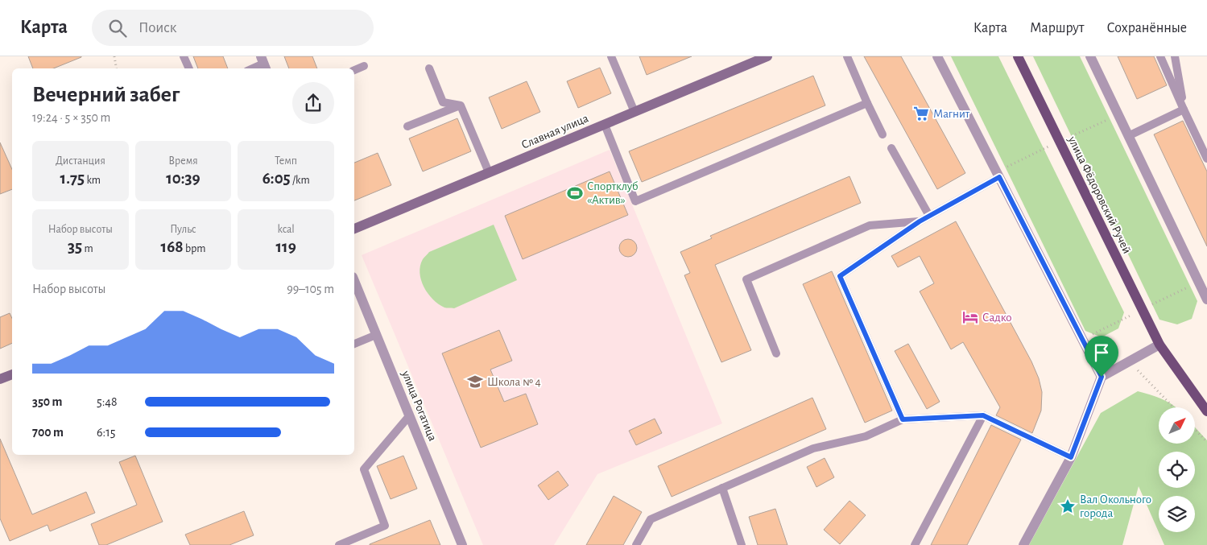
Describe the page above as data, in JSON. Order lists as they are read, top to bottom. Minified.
{"streets":{"main road":["улица Фёдоровский Ручей"],"street":["Славная улица","улица Рогатица"]},"places":{"supermarket":["Магнит"],"sports":["Спортклуб «Актив»"],"hotel":["Садко"],"school or university":["Школа № 4"],"place":["Вал Окольного города"]},"north":"top right","page":{"header":"Карта","search":"Поиск","nav":["Карта","Маршрут","Сохранённые"],"heading":["Вечерний забег","19:24 · 5 × 350 m"],"stats":[["Дистанция","1.75 km"],["Время","10:39"],["Темп","6:05 /km"],["Набор высоты","35 m"],["Пульс","168 bpm"],["kcal","119"]],"chart":["Набор высоты","99–105 m"],"list":[{"name":"350 m","note":"5:48"},{"name":"700 m","note":"6:15"}]}}
